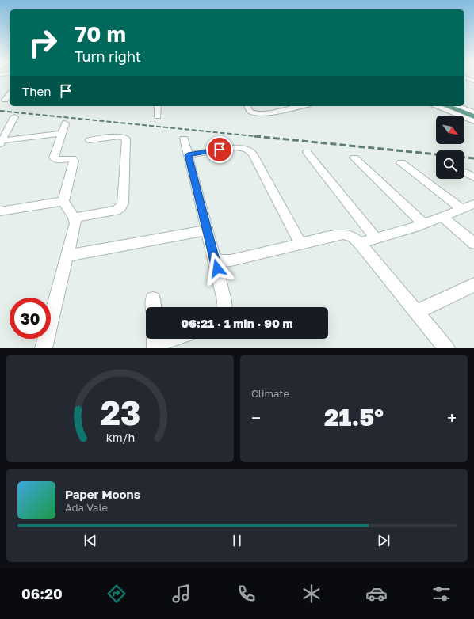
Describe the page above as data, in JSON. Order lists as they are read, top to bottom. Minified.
{"north":"bottom right","page":{"turn":["70 m","Turn right"],"then":"Then","limit":"30","trip":"06:21 · 1 min · 90 m","tile":"Climate","heat":["−","21.5°","+"],"song":["Paper Moons","Ada Vale"],"tabs":"06:20","gauge":["23","km/h"]}}
